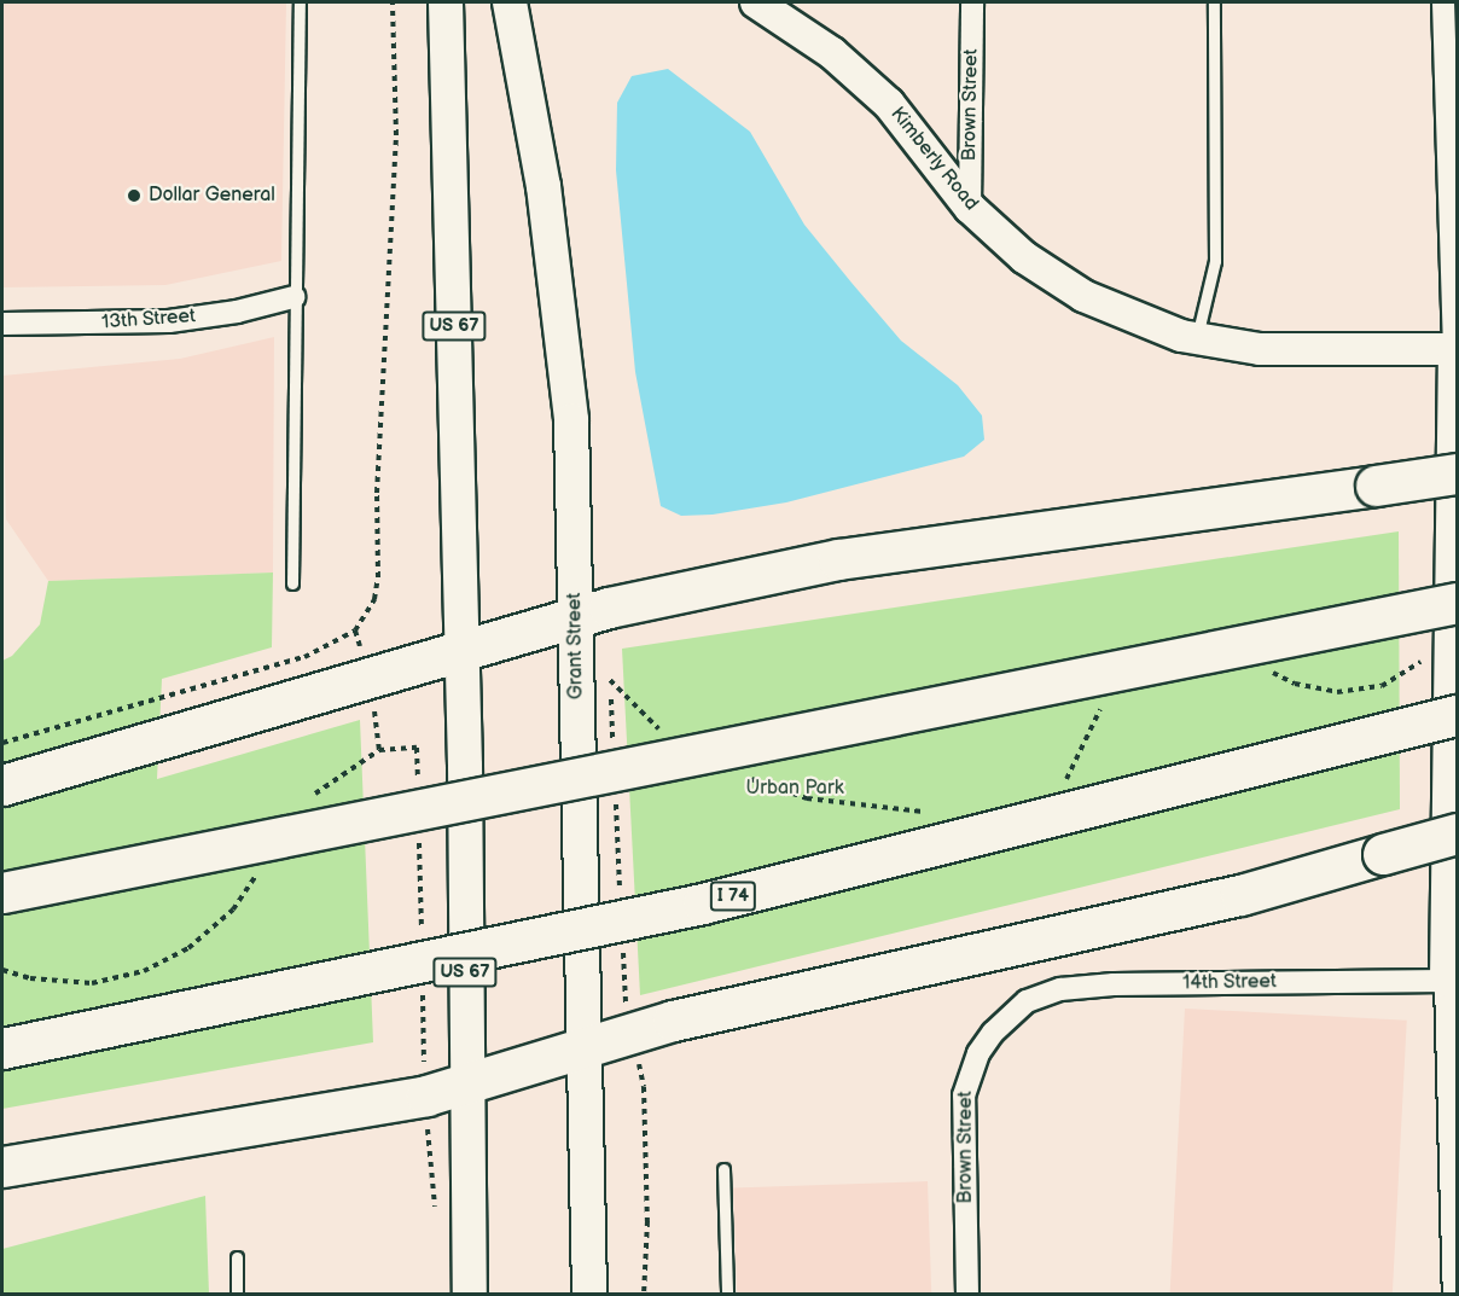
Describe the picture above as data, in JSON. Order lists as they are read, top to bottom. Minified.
{"streets":{"highway":["I 74"],"main road":["Kimberly Road","US 67","Grant Street"],"street":["Brown Street","13th Street","14th Street"]},"crossings":[["Brown Street","Kimberly Road"],["Brown Street","14th Street"]],"parks":["Urban Park"],"places":["Dollar General"]}
